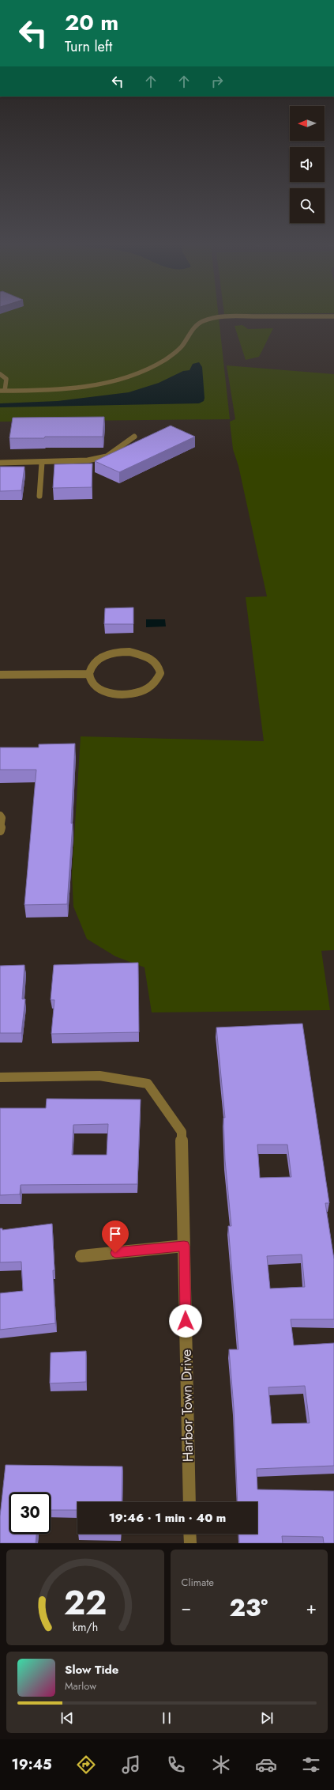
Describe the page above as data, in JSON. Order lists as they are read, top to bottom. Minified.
{"streets":{"street":["Harbor Town Drive"]},"north":"left","page":{"turn":["20 m","Turn left"],"limit":"30","trip":"19:46 · 1 min · 40 m","tile":"Climate","heat":["−","23°","+"],"song":["Slow Tide","Marlow"],"tabs":"19:45","gauge":["22","km/h"]}}
